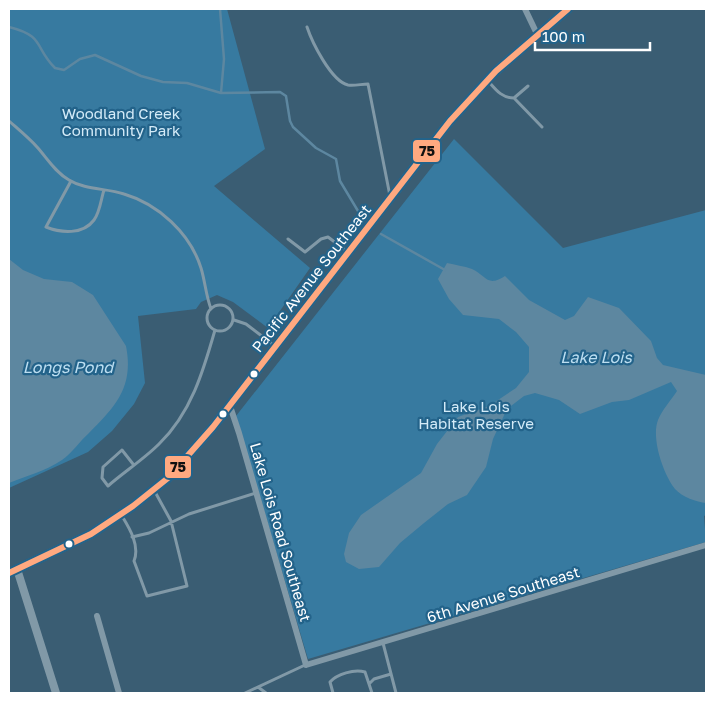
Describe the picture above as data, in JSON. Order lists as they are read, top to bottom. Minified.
{"streets":{"main road":["Pacific Avenue Southeast"],"street":["Lake Lois Road Southeast","6th Avenue Southeast"]},"crossings":[["Pacific Avenue Southeast","Lake Lois Road Southeast"],["Lake Lois Road Southeast","6th Avenue Southeast"]],"water":["Lake Lois","Longs Pond"],"parks":["Woodland Creek Community Park","Lake Lois Habitat Reserve"],"lines":["transit line 75"],"scale_bar":"100 m"}
